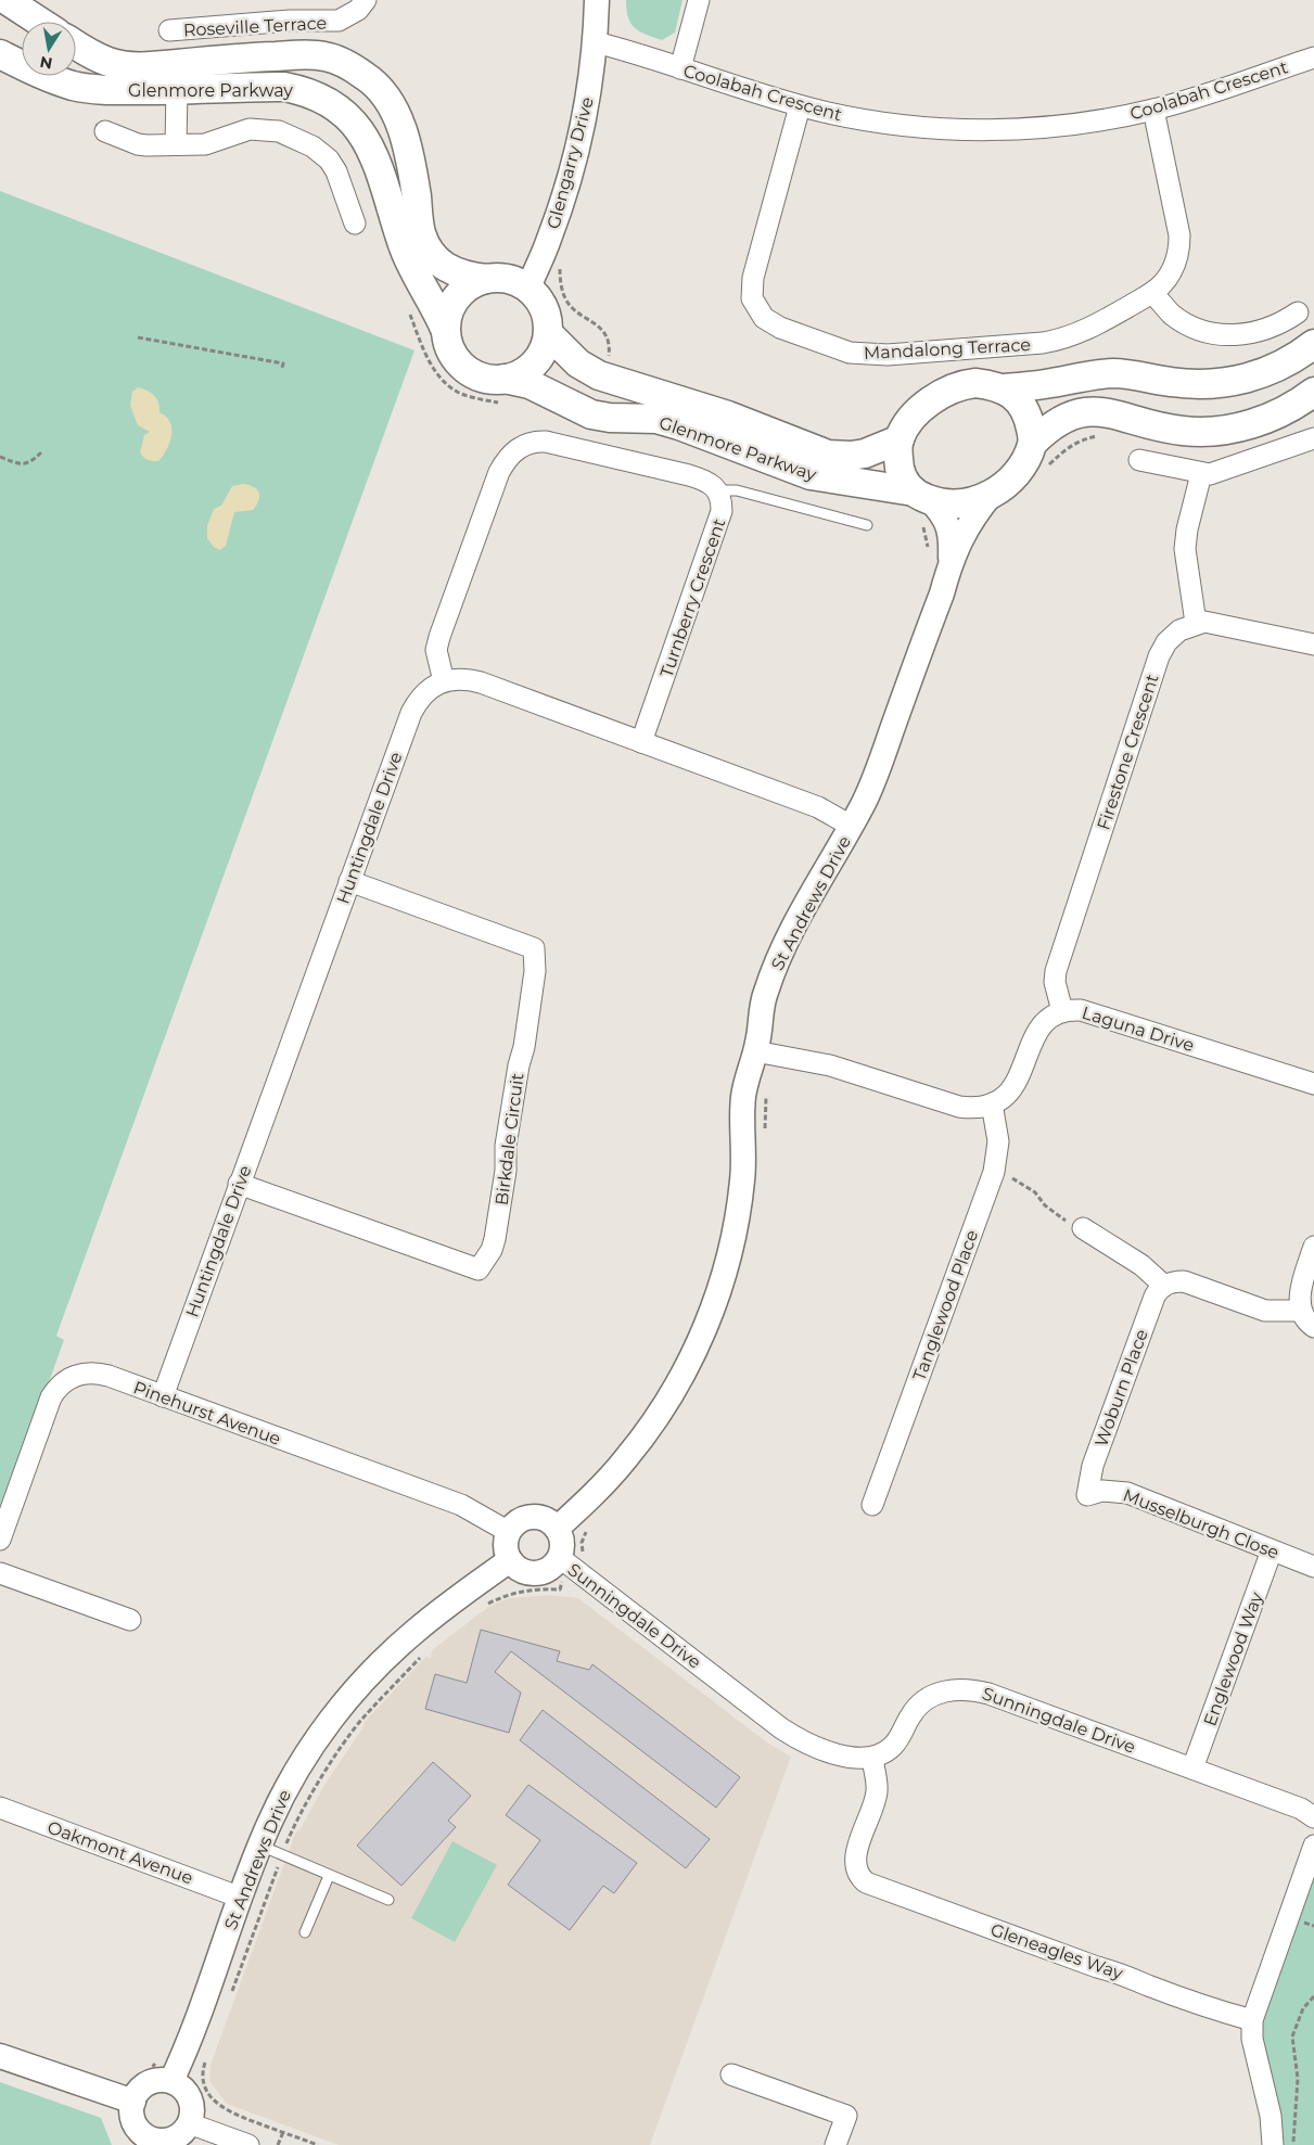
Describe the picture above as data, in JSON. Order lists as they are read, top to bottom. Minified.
{"streets":{"main road":["Glenmore Parkway"],"street":["Roseville Terrace","Coolabah Crescent","Glengarry Drive","Mandalong Terrace","Turnberry Crescent","Firestone Crescent","Huntingdale Drive","St Andrews Drive","Laguna Drive","Birkdale Circuit","Tanglewood Place","Woburn Place","Pinehurst Avenue","Musselburgh Close","Sunningdale Drive","Englewood Way","Oakmont Avenue","Gleneagles Way"]},"crossings":[["Glenmore Parkway","Glengarry Drive"],["Glenmore Parkway","St Andrews Drive"],["Coolabah Crescent","Glengarry Drive"],["Coolabah Crescent","Mandalong Terrace"],["Turnberry Crescent","Huntingdale Drive"],["Firestone Crescent","Laguna Drive"],["Huntingdale Drive","Birkdale Circuit"],["Huntingdale Drive","Pinehurst Avenue"],["St Andrews Drive","Pinehurst Avenue"],["St Andrews Drive","Sunningdale Drive"],["St Andrews Drive","Oakmont Avenue"],["Laguna Drive","Tanglewood Place"],["Woburn Place","Musselburgh Close"],["Pinehurst Avenue","Sunningdale Drive"],["Musselburgh Close","Englewood Way"],["Sunningdale Drive","Englewood Way"],["Sunningdale Drive","Gleneagles Way"]],"north":"bottom"}
